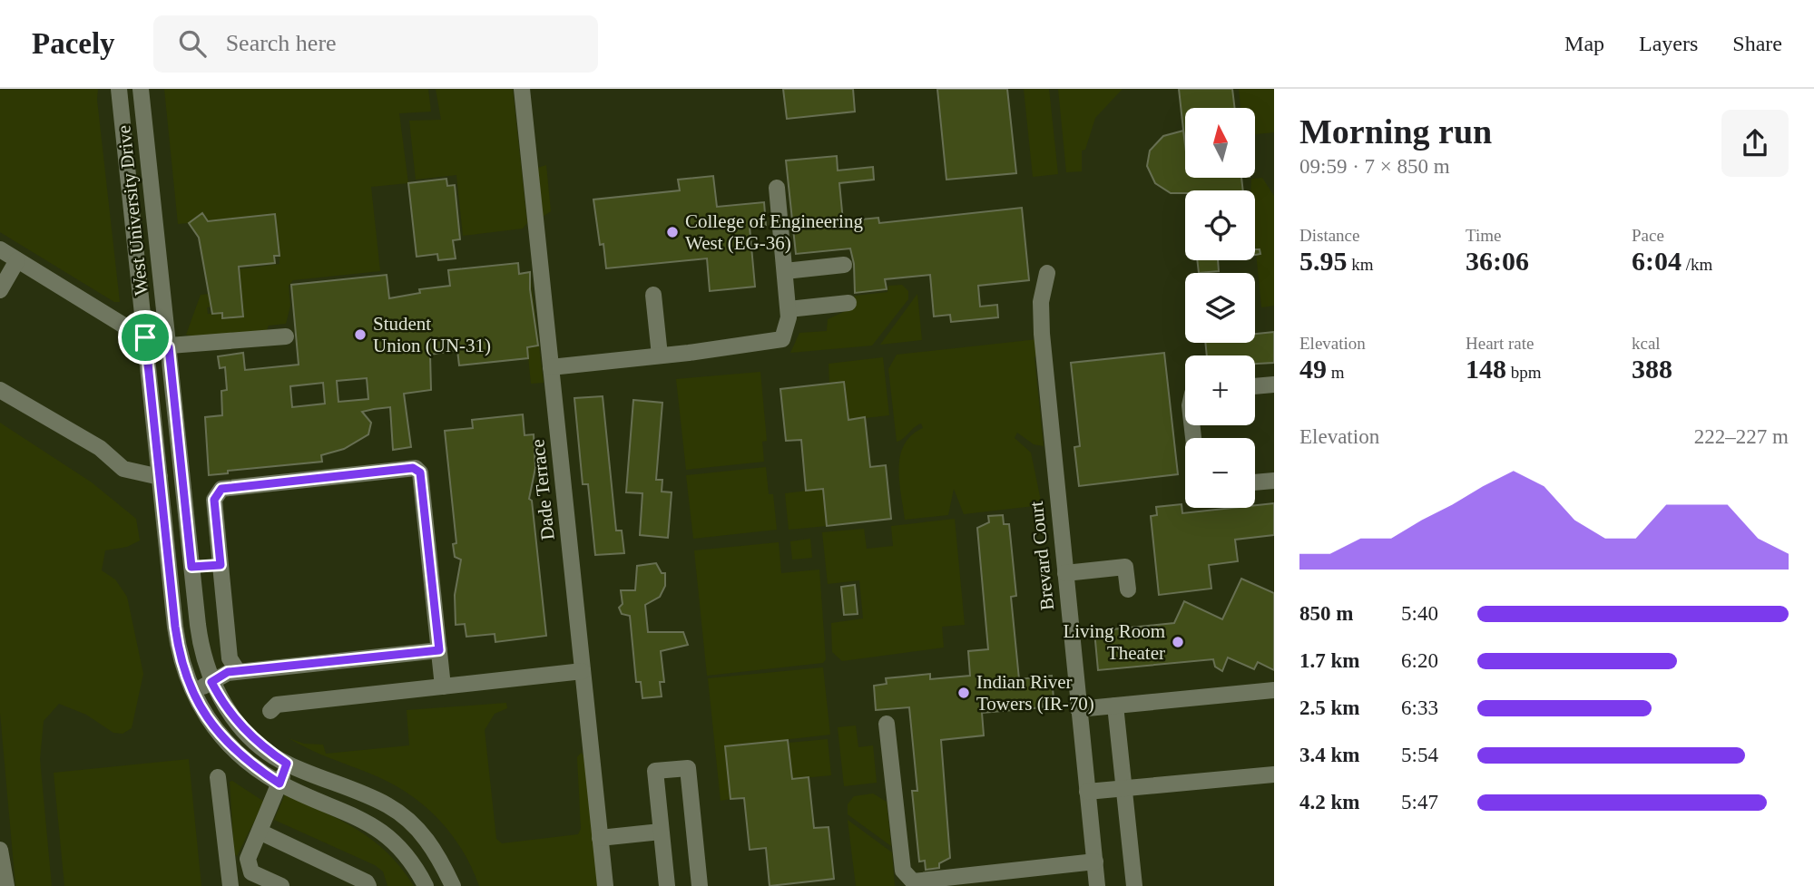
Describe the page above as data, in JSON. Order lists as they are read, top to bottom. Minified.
{"streets":{"street":["West University Drive","Dade Terrace","Brevard Court"]},"places":["College of Engineering West (EG-36)","Student Union (UN-31)","Living Room Theater","Indian River Towers (IR-70)"],"north":"top","page":{"header":"Pacely","search":"Search here","nav":["Map","Layers","Share"],"heading":["Morning run","09:59 · 7 × 850 m"],"map_buttons":["+","−"],"stats":[["Distance","5.95 km"],["Time","36:06"],["Pace","6:04 /km"],["Elevation","49 m"],["Heart rate","148 bpm"],["kcal","388"]],"chart":["Elevation","222–227 m"],"list":[{"name":"850 m","note":"5:40"},{"name":"1.7 km","note":"6:20"},{"name":"2.5 km","note":"6:33"},{"name":"3.4 km","note":"5:54"},{"name":"4.2 km","note":"5:47"}]}}
